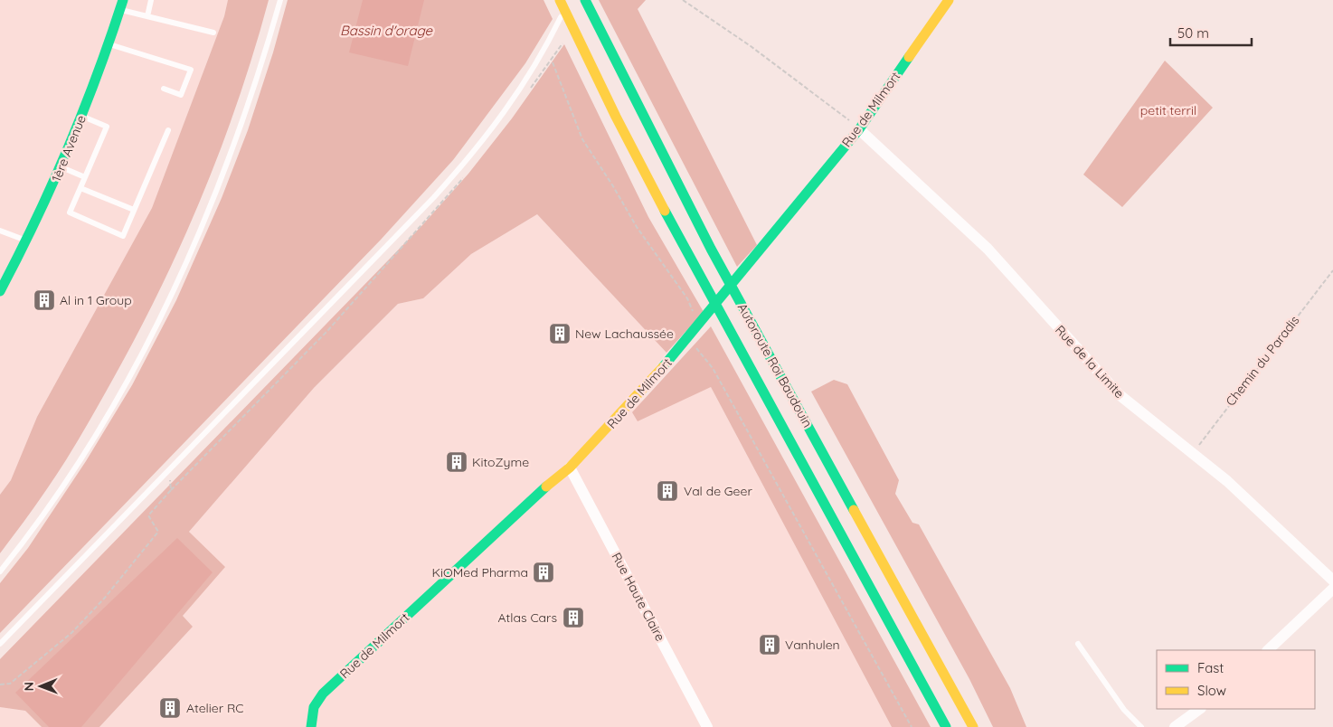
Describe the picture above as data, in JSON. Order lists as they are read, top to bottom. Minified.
{"streets":{"main road":["Rue de Milmort","1ère Avenue","Autoroute Roi Baudouin"],"street":["Rue de la Limite","Rue Haute Claire"],"path":["Chemin du Paradis"]},"crossings":[["Rue de Milmort","Rue de la Limite"],["Rue de Milmort","Rue Haute Claire"],["Chemin du Paradis","Rue de la Limite"]],"water":["Bassin d'orage"],"parks":["petit terril"],"places":{"building":["Al in 1 Group","New Lachaussée","KitoZyme","Val de Geer","KiOMed Pharma","Atlas Cars","Vanhulen","Atelier RC"]},"legend":["Fast","Slow"],"scale_bar":"50 m","north":"left"}
